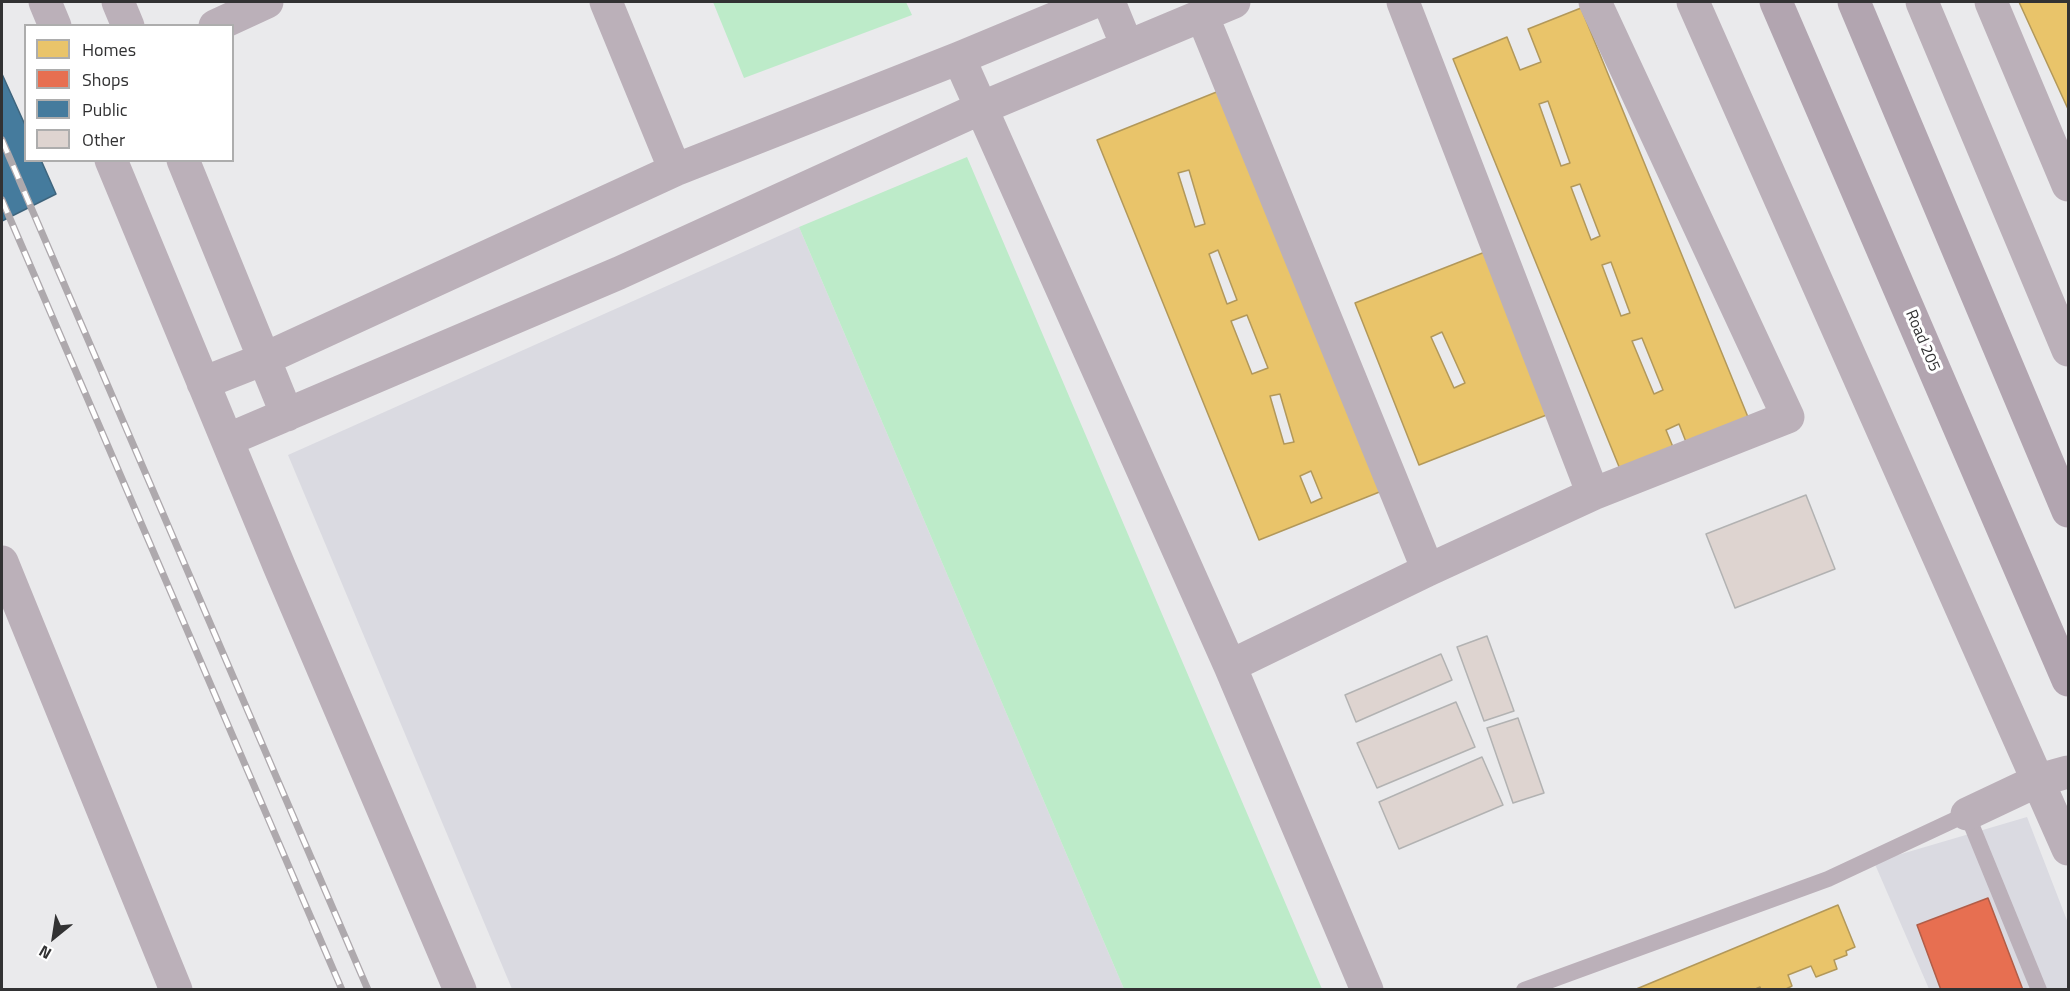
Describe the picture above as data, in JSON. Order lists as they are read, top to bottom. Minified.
{"streets":{"main road":["Road 205"]},"legend":["Homes","Shops","Public","Other"],"north":"bottom left"}
